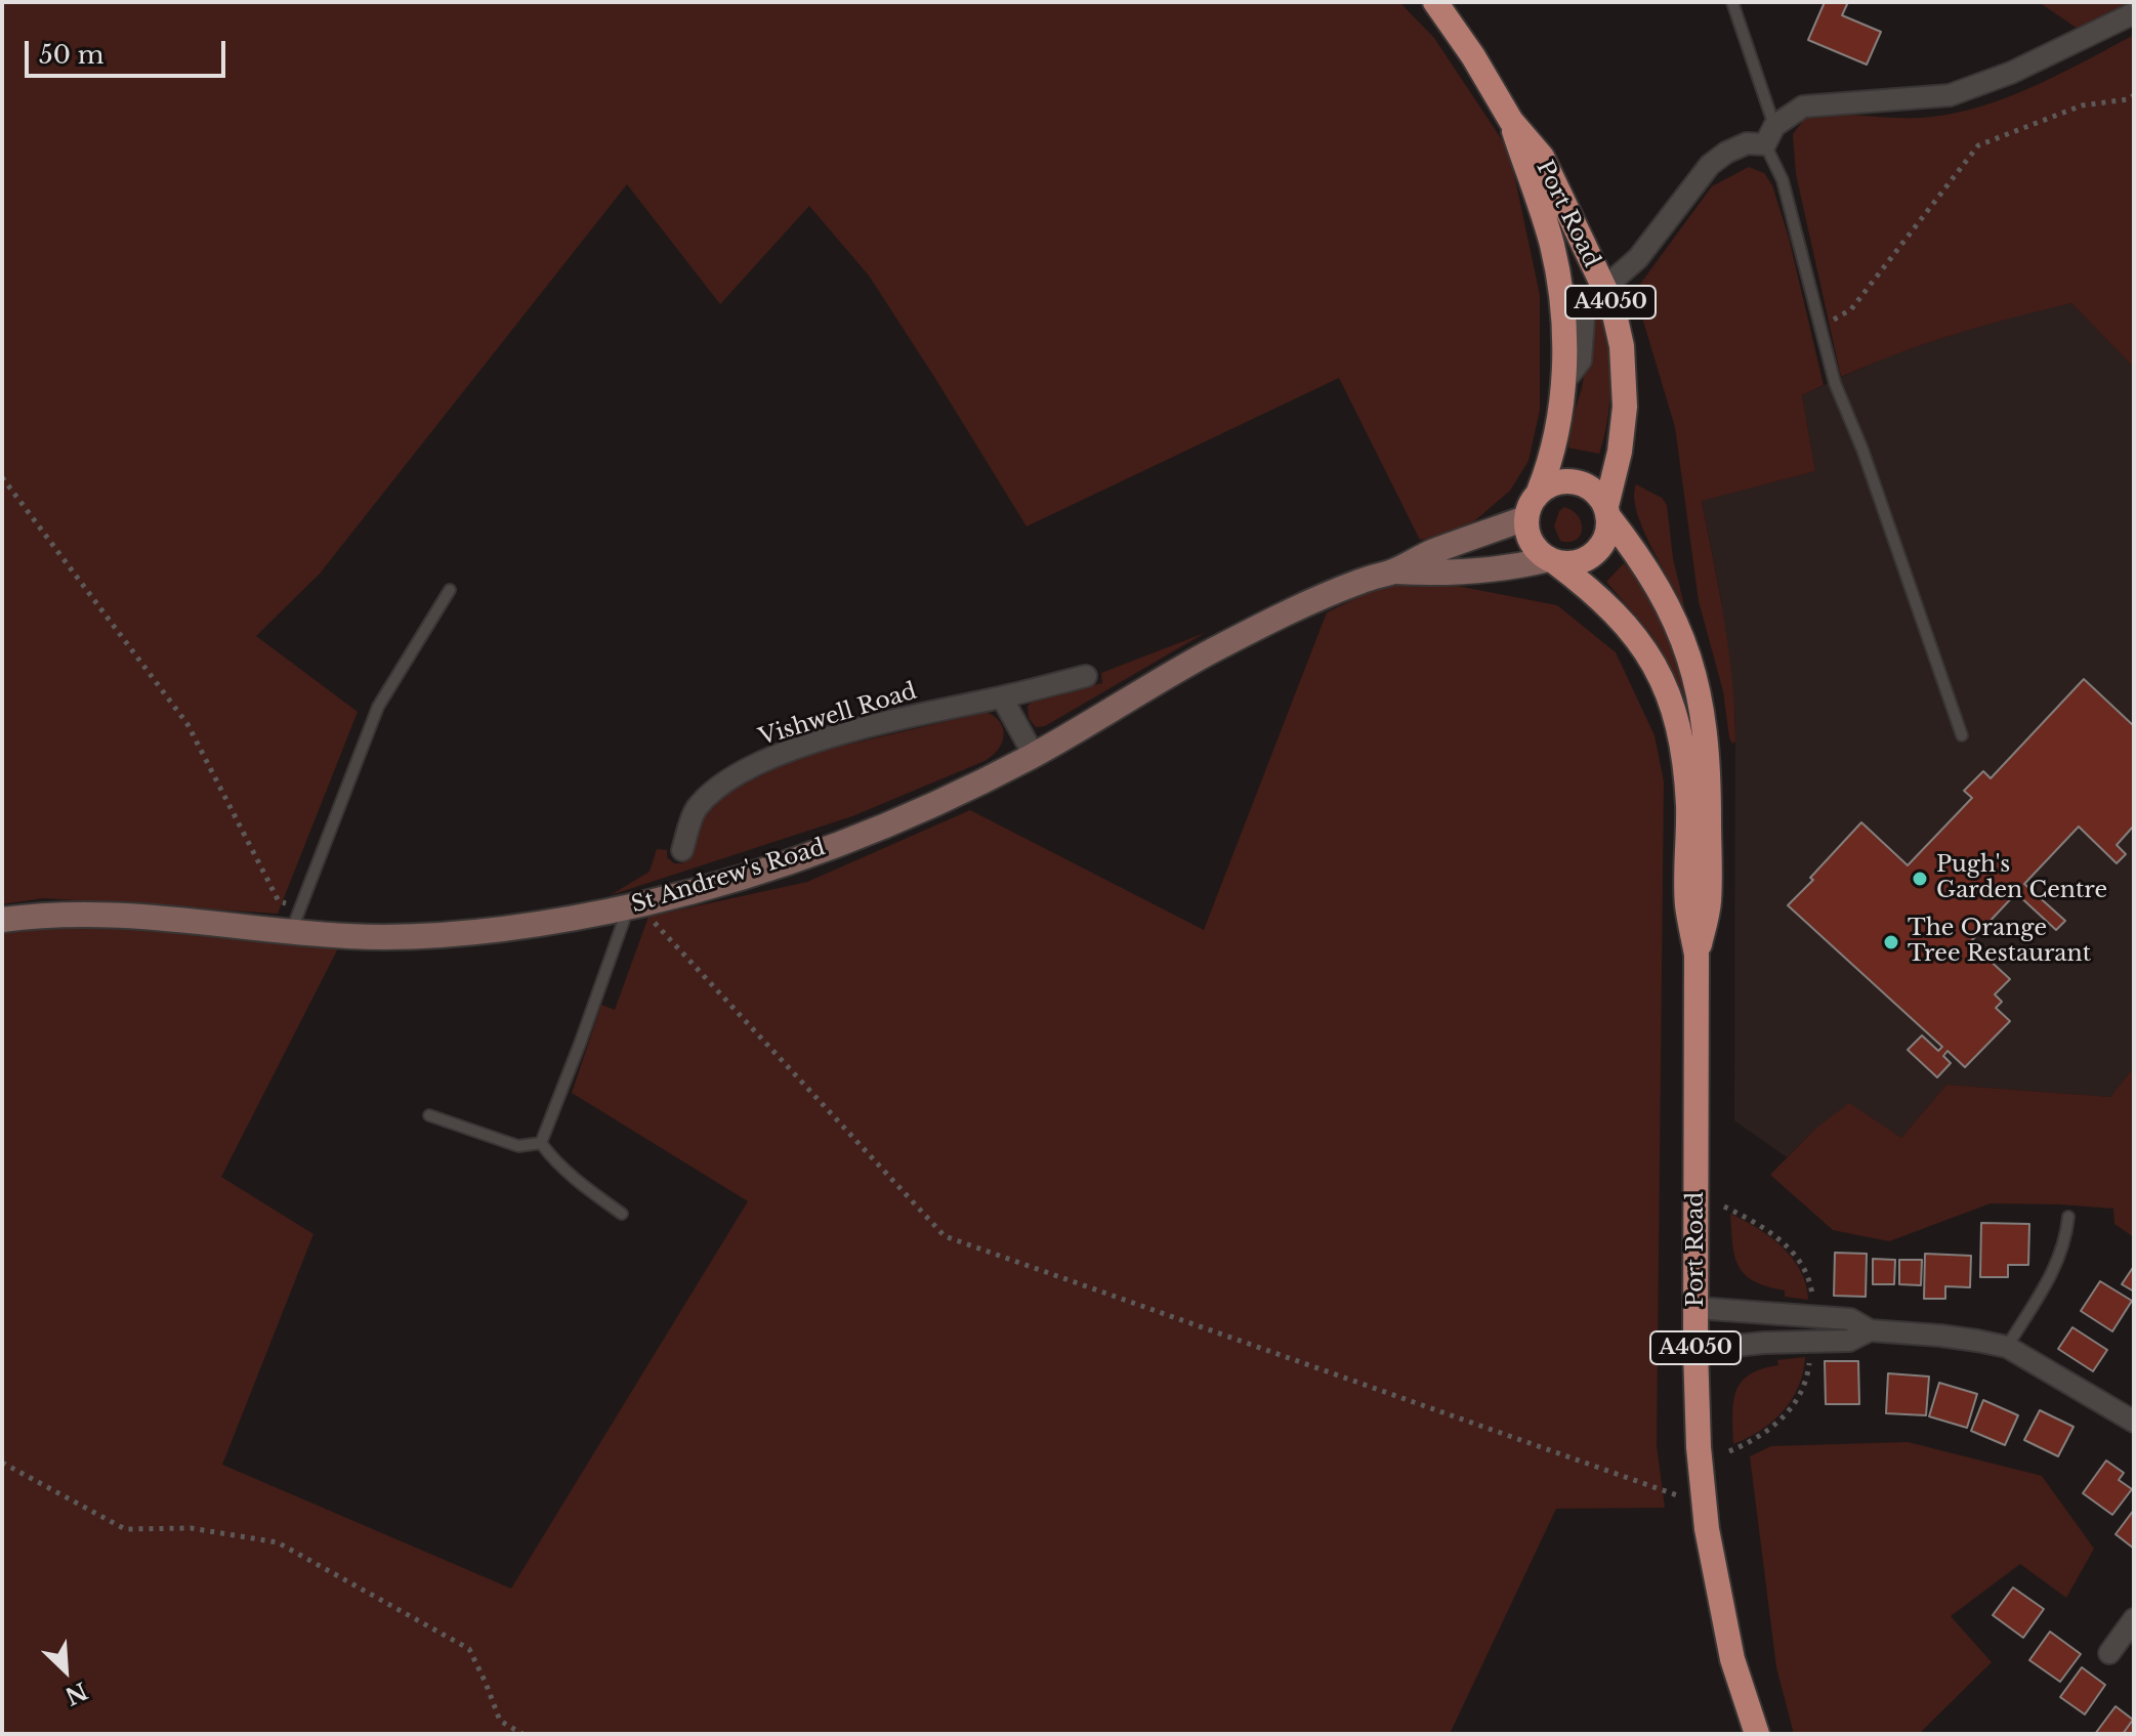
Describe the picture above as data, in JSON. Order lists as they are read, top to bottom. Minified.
{"streets":{"main road":["Port Road","A4050"],"street":["Vishwell Road","St Andrew's Road"]},"crossings":[["Port Road","St Andrew's Road"]],"places":["Pugh's Garden Centre","The Orange Tree Restaurant"],"scale_bar":"50 m","north":"bottom right"}
